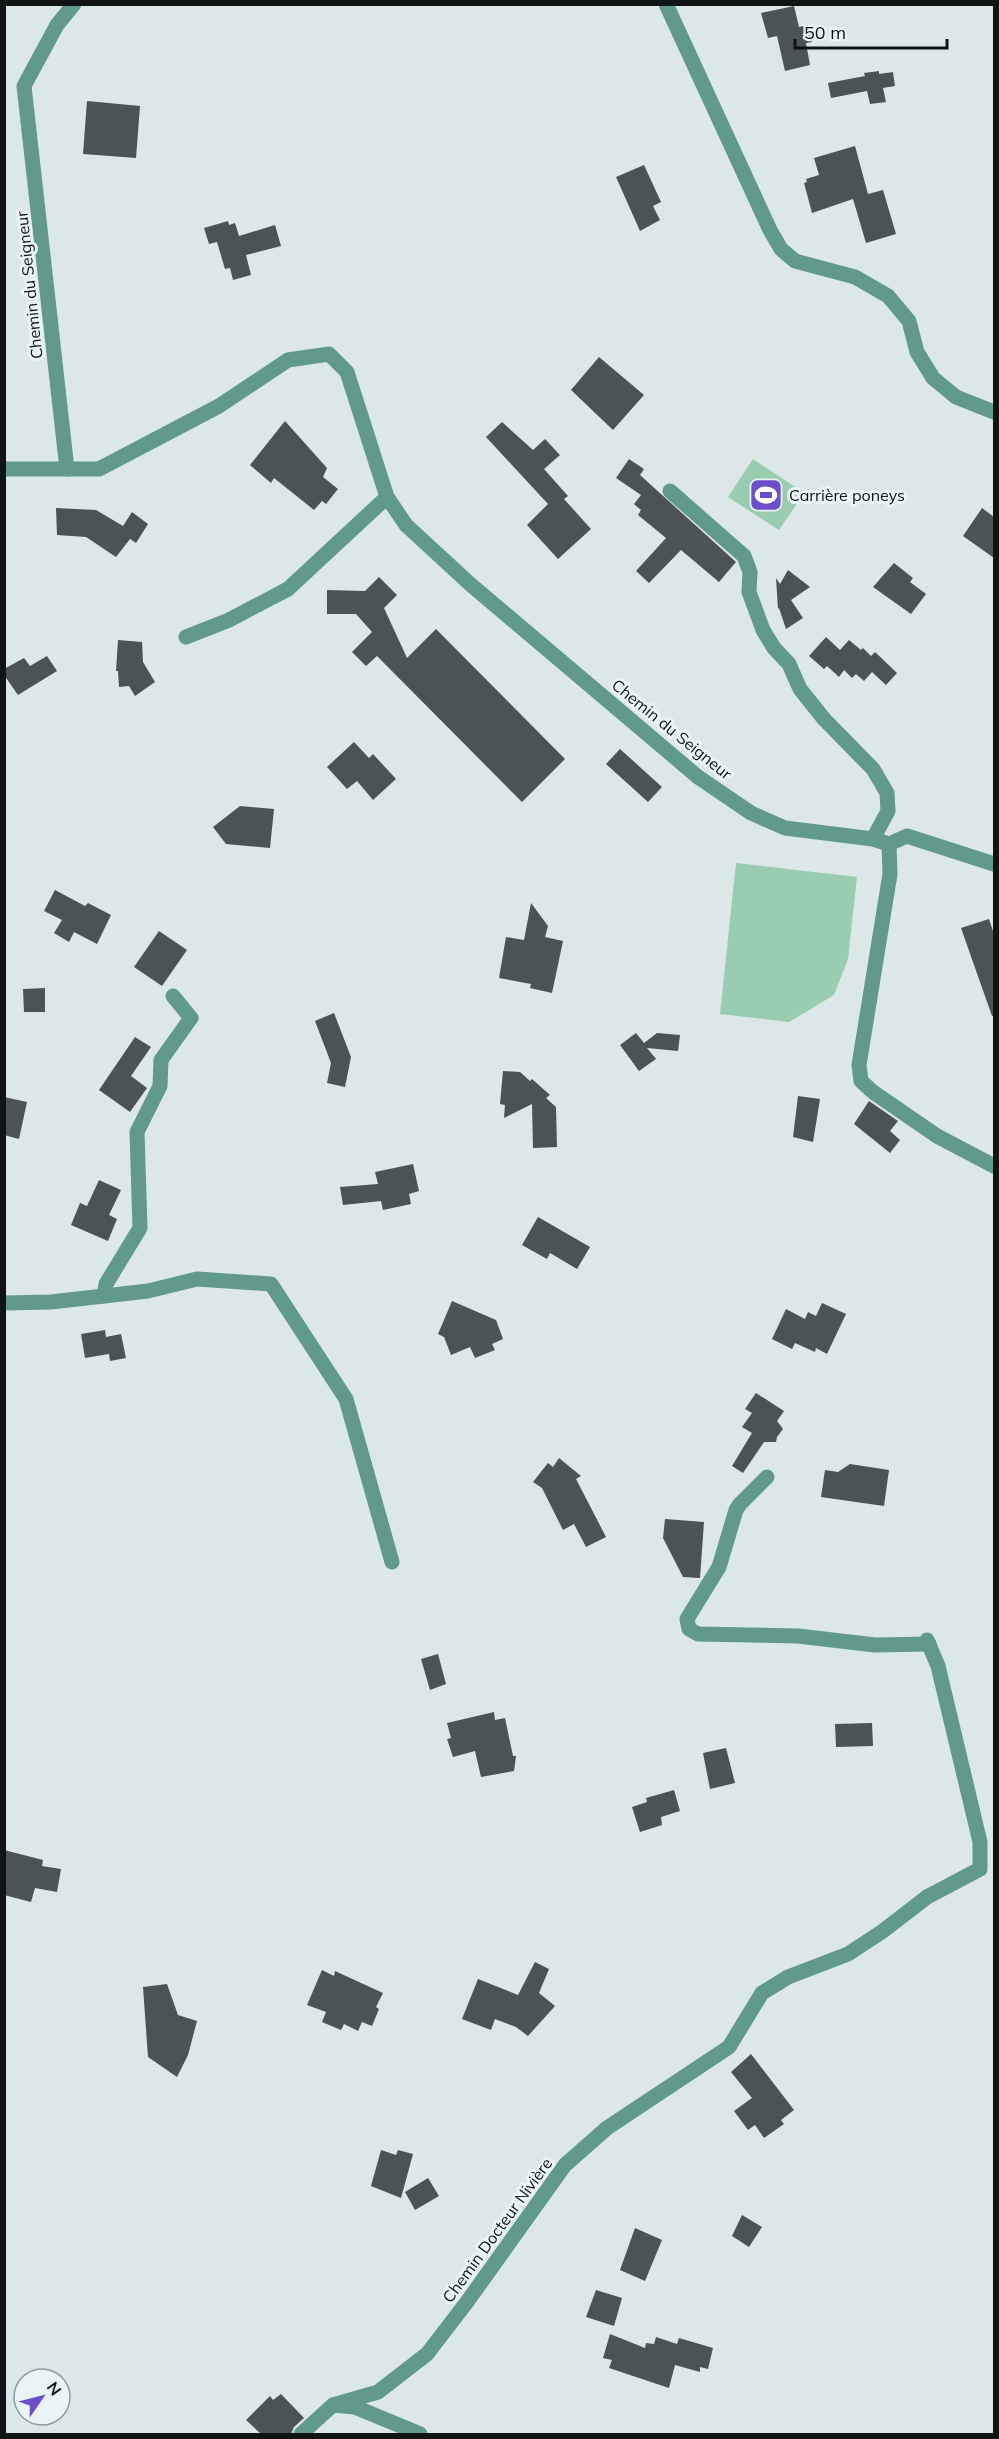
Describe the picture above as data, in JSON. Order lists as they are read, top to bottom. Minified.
{"streets":{"street":["Chemin du Seigneur","Chemin Docteur Nivière"]},"places":{"sports":["Carrière poneys"]},"scale_bar":"50 m","north":"top right"}
